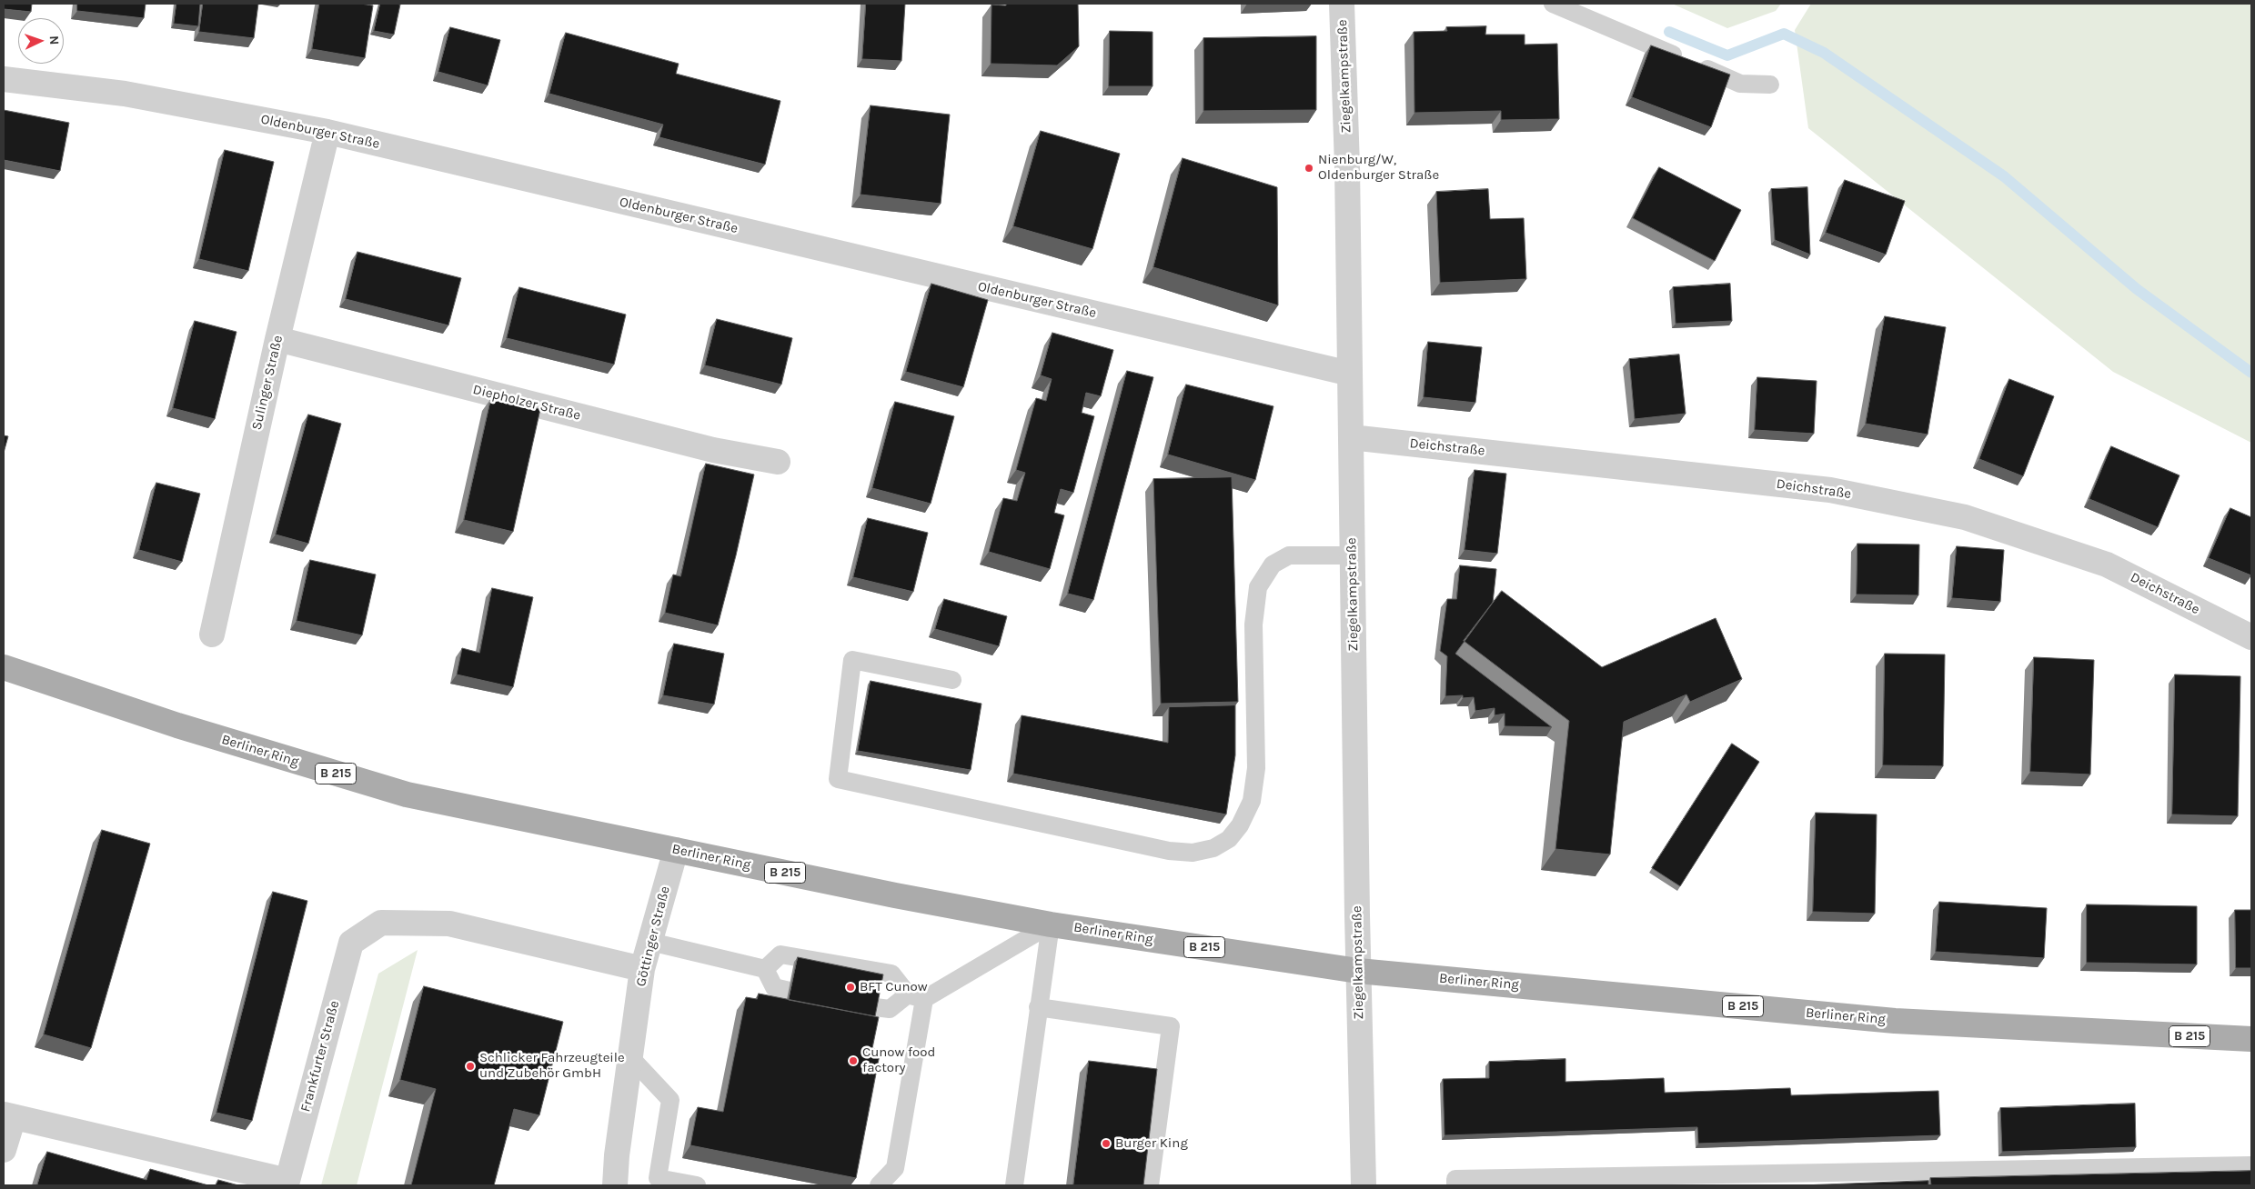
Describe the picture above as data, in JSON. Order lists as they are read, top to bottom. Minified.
{"streets":{"main road":["Berliner Ring","B 215"],"street":["Ziegelkampstraße","Oldenburger Straße","Sulinger Straße","Diepholzer Straße","Deichstraße","Göttinger Straße","Frankfurter Straße"]},"crossings":[["Ziegelkampstraße","Oldenburger Straße"],["Ziegelkampstraße","Deichstraße"],["Ziegelkampstraße","Berliner Ring"],["Oldenburger Straße","Sulinger Straße"],["Sulinger Straße","Diepholzer Straße"],["Berliner Ring","Göttinger Straße"],["Göttinger Straße","Frankfurter Straße"]],"places":["Nienburg/W, Oldenburger Straße","BFT Cunow","Cunow food factory","Schlicker Fahrzeugteile und Zubehör GmbH","Burger King"],"north":"right"}
